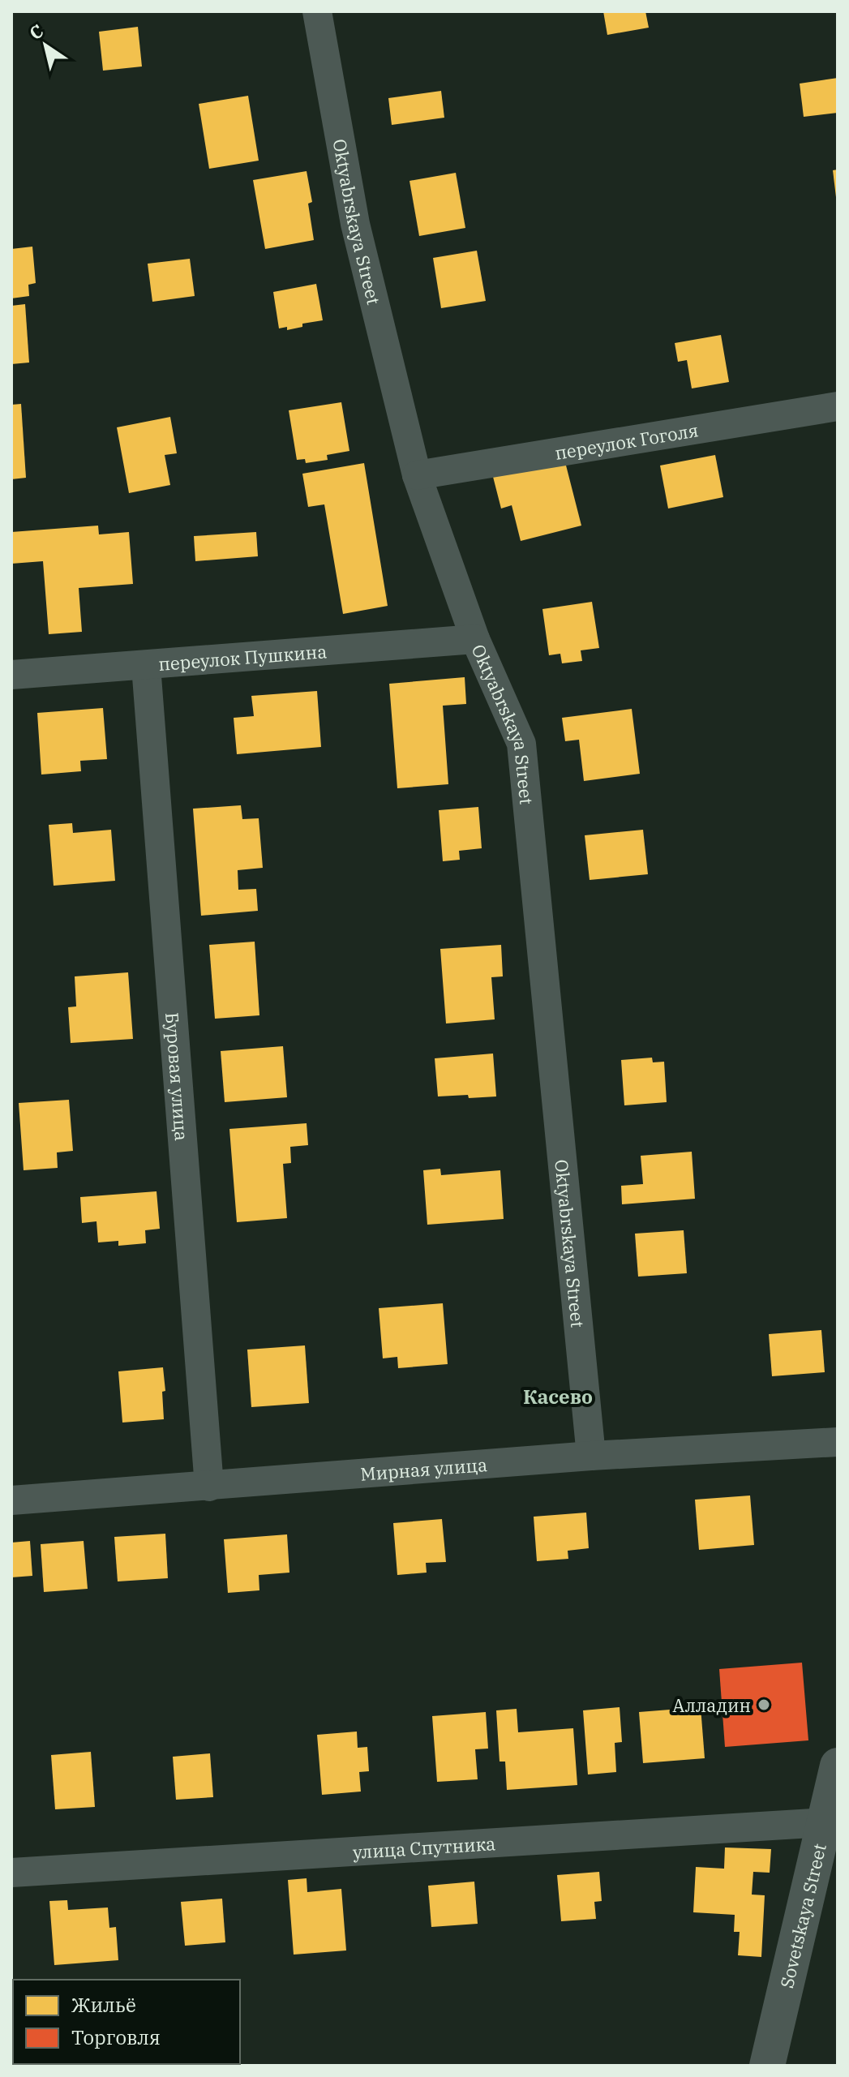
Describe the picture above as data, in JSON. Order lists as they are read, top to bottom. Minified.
{"streets":{"street":["Oktyabrskaya Street","переулок Гоголя","переулок Пушкина","Буровая улица","Мирная улица","улица Спутника","Sovetskaya Street"]},"crossings":[["Oktyabrskaya Street","переулок Гоголя"],["Oktyabrskaya Street","переулок Пушкина"],["Oktyabrskaya Street","Мирная улица"],["переулок Пушкина","Буровая улица"],["Буровая улица","Мирная улица"],["улица Спутника","Sovetskaya Street"]],"districts":["Касево"],"places":["Алладин"],"legend":["Жильё","Торговля"],"north":"top left"}
